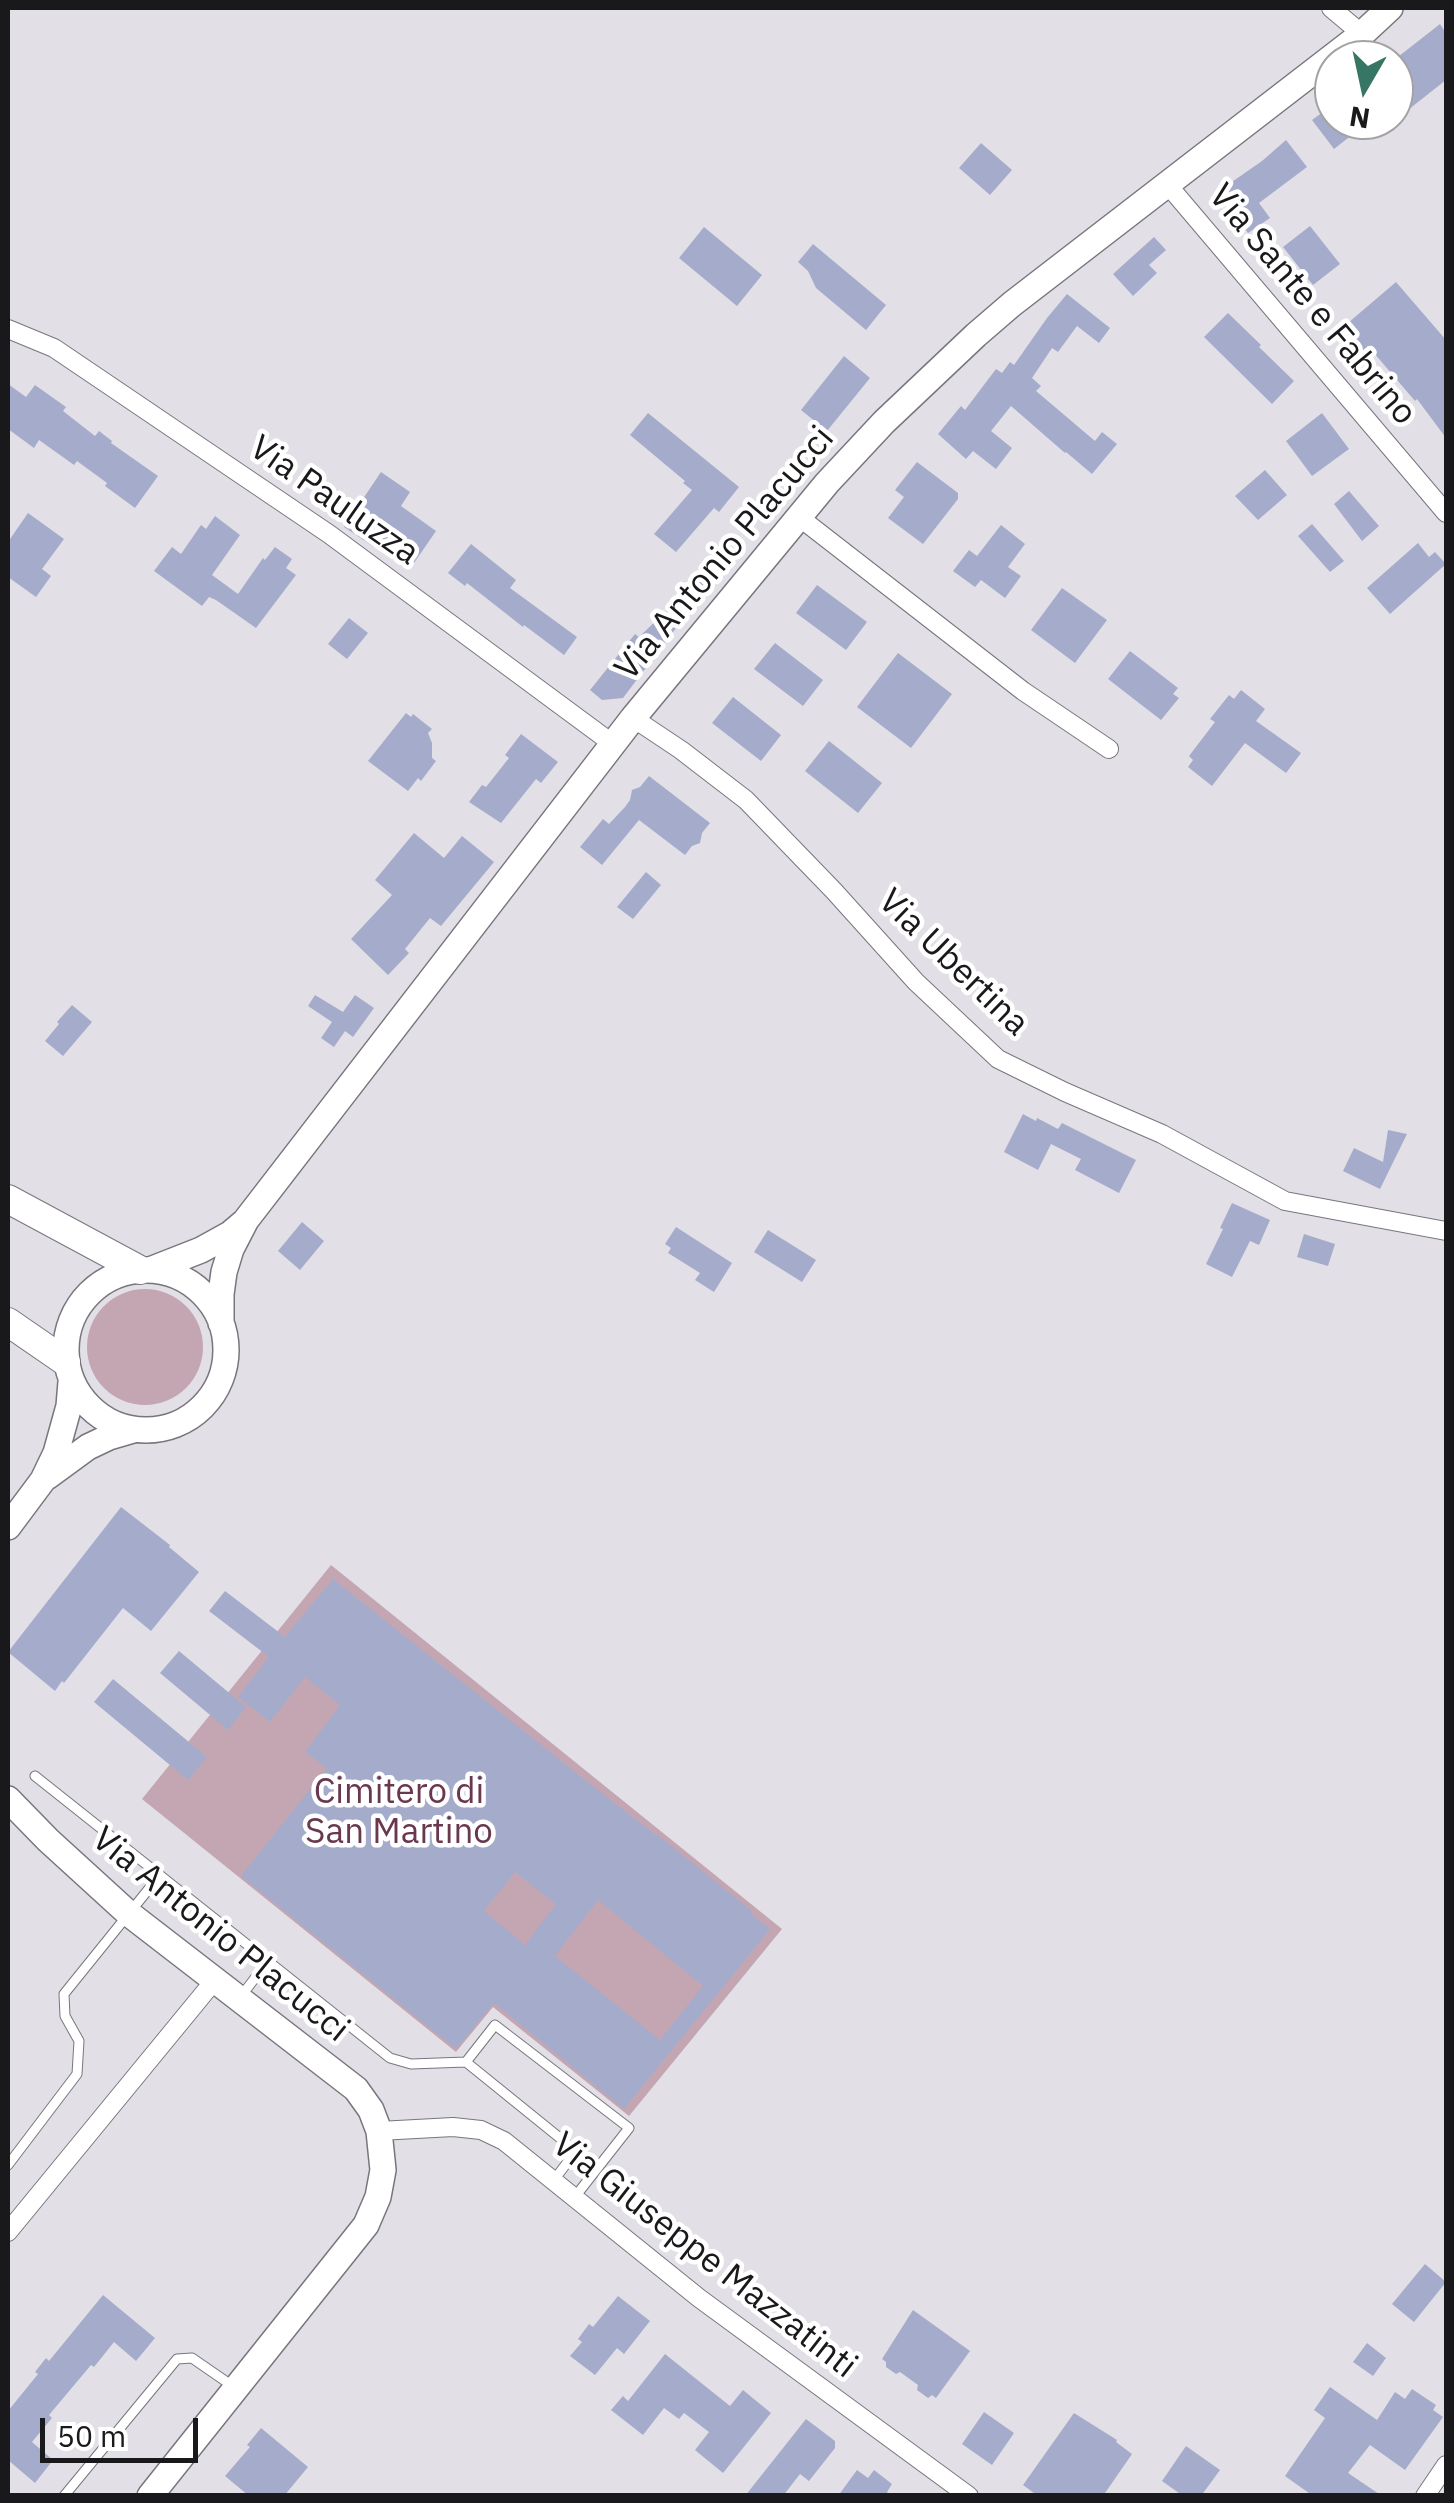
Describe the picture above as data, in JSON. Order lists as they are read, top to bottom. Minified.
{"streets":{"main road":["Via Antonio Placucci"],"street":["Via Sante e Fabrino","Via Pauluzza","Via Ubertina","Via Giuseppe Mazzatinti"]},"crossings":[["Via Sante e Fabrino","Via Antonio Placucci"],["Via Pauluzza","Via Antonio Placucci"],["Via Antonio Placucci","Via Ubertina"],["Via Antonio Placucci","Via Giuseppe Mazzatinti"]],"parks":["Cimitero di San Martino"],"scale_bar":"50 m","north":"bottom"}
